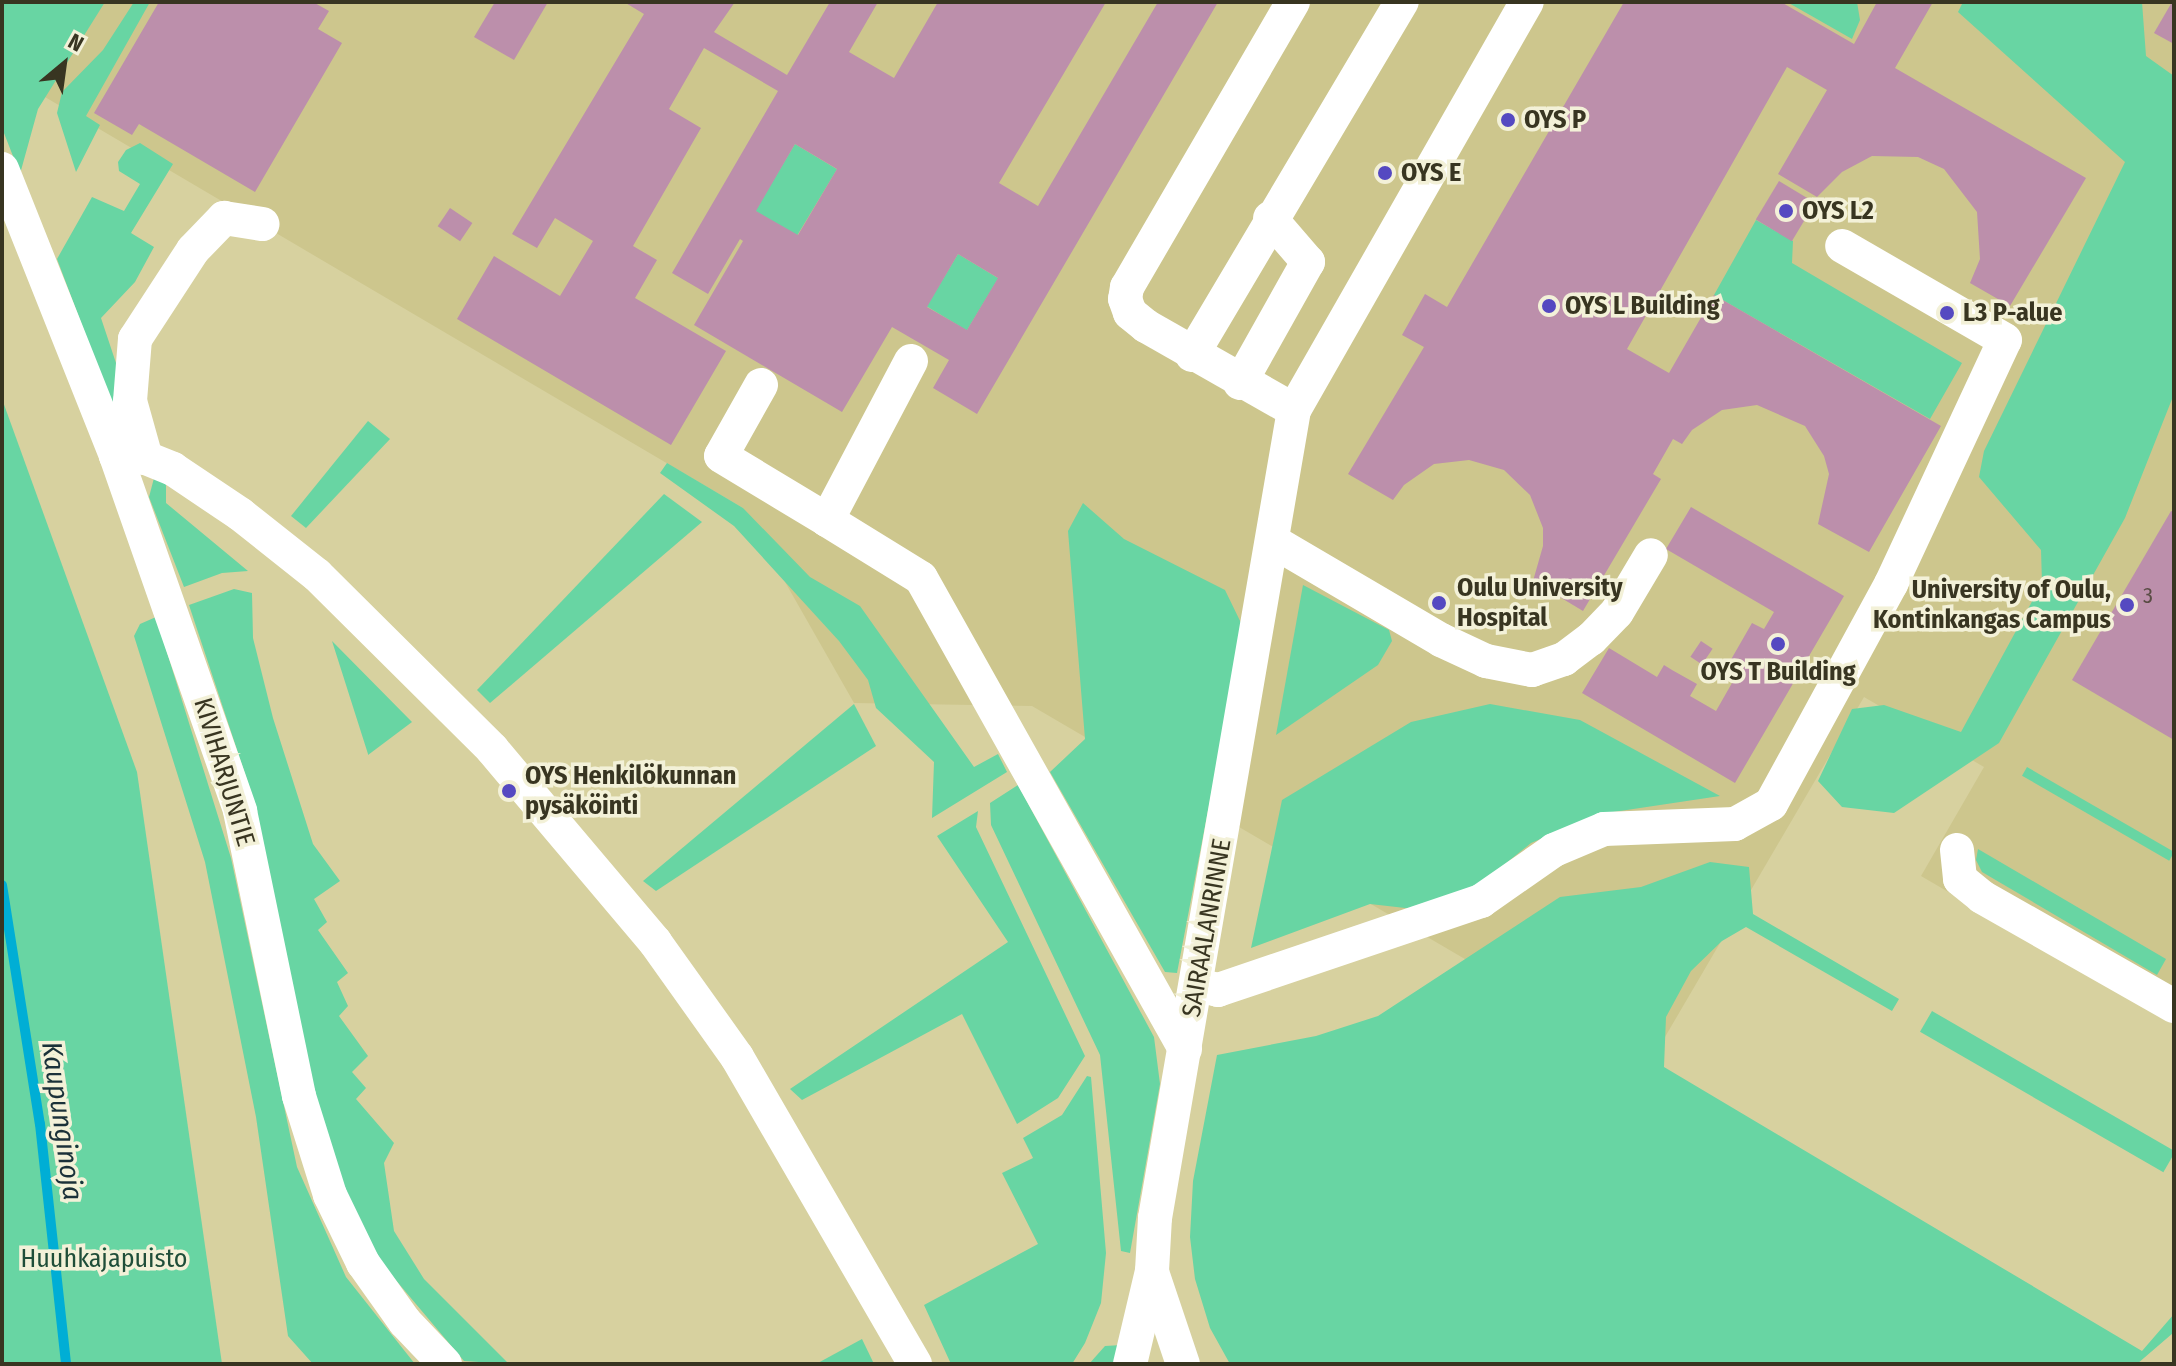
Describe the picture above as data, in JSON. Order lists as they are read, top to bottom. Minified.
{"streets":{"street":["KIVIHARJUNTIE","SAIRAALANRINNE"]},"water":["Kaupunginoja"],"parks":["Huuhkajapuisto"],"places":["OYS P","OYS E","OYS L2","OYS L Building","L3 P-alue","Oulu University Hospital","University of Oulu, Kontinkangas Campus","OYS T Building","OYS Henkilökunnan pysäköinti"],"house_numbers":["3"],"north":"top right"}
